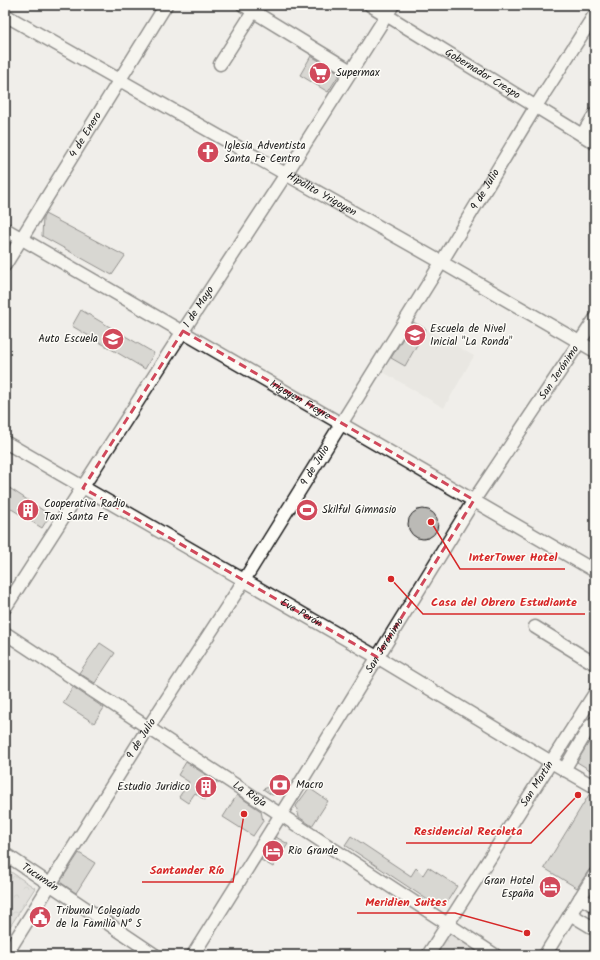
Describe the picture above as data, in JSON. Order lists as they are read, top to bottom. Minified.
{"streets":{"street":["Gobernador Crespo","4 de Enero","9 de Julio","Hipólito Yrigoyen","1 de Mayo","San Jerónimo","Irigoyen Freyre","Eva Perón","San Martín","La Rioja","Tucumán"]},"crossings":[["Gobernador Crespo","9 de Julio"],["Gobernador Crespo","1 de Mayo"],["4 de Enero","Hipólito Yrigoyen"],["4 de Enero","Irigoyen Freyre"],["9 de Julio","Hipólito Yrigoyen"],["9 de Julio","Irigoyen Freyre"],["9 de Julio","Eva Perón"],["9 de Julio","La Rioja"],["9 de Julio","Tucumán"],["Hipólito Yrigoyen","1 de Mayo"],["Hipólito Yrigoyen","San Jerónimo"],["1 de Mayo","Irigoyen Freyre"],["1 de Mayo","Eva Perón"],["San Jerónimo","Irigoyen Freyre"],["San Jerónimo","Eva Perón"],["San Jerónimo","La Rioja"],["Eva Perón","San Martín"],["San Martín","La Rioja"]],"places":{"supermarket":["Supermax"],"church":["Iglesia Adventista Santa Fe Centro"],"school or university":["Escuela de Nivel Inicial \"La Ronda\"","Auto Escuela"],"building":["Cooperativa Radio Taxi Santa Fe","Estudio Juridico"],"sports":["Skilful Gimnasio"],"other":["InterTower Hotel","Casa del Obrero Estudiante","Residencial Recoleta","Santander Río","Meridien Suites"],"bank":["Macro"],"hotel":["Rio Grande","Gran Hotel España"],"public building":["Tribunal Colegiado de la Familia N° 5"]}}
